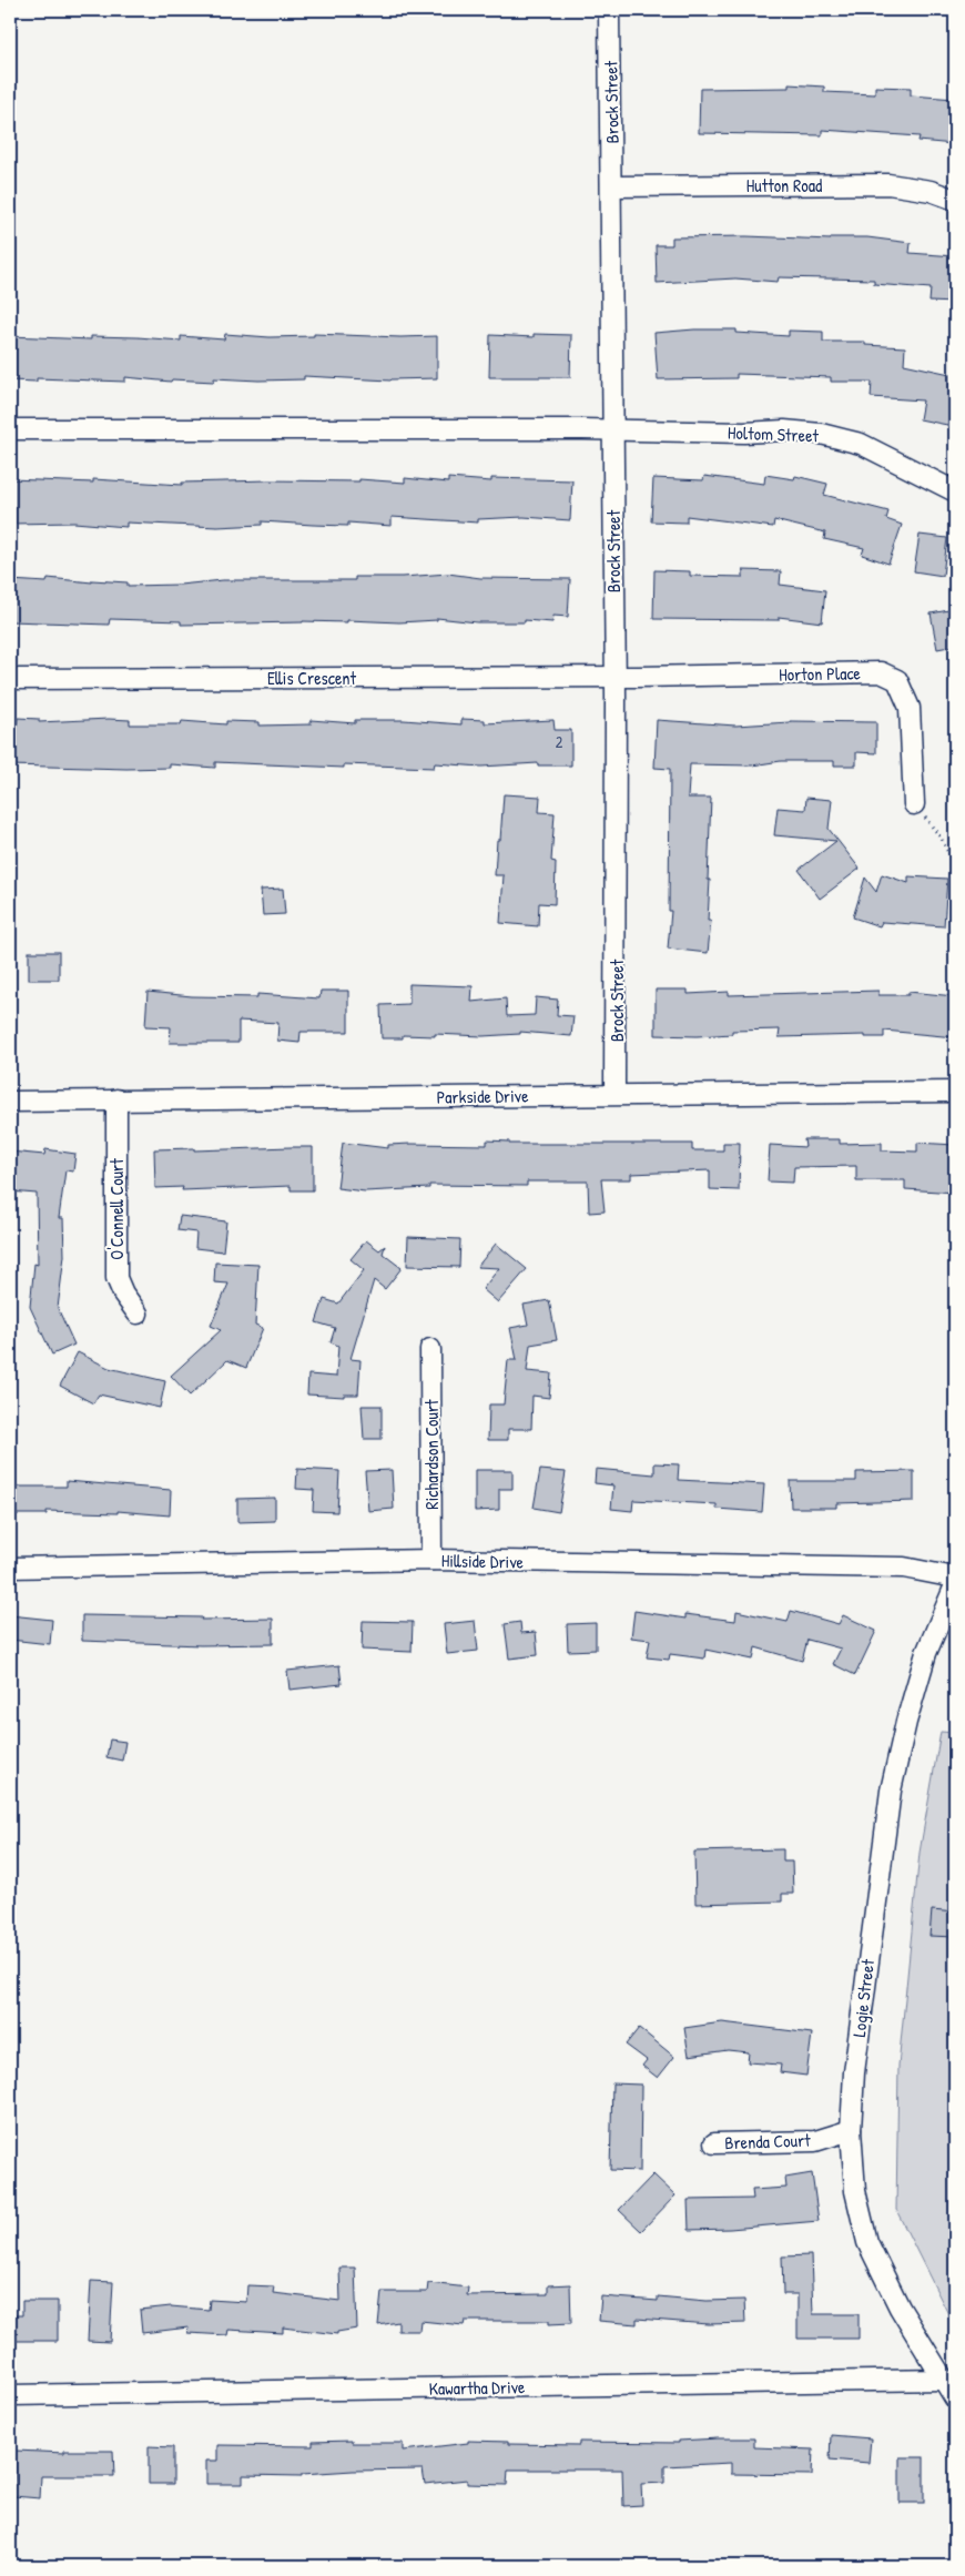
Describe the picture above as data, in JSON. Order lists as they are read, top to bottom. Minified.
{"streets":{"street":["Brock Street","Hutton Road","Holtom Street","Horton Place","Ellis Crescent","Parkside Drive","O'Connell Court","Richardson Court","Hillside Drive","Logie Street","Brenda Court","Kawartha Drive"]},"crossings":[["Brock Street","Hutton Road"],["Brock Street","Holtom Street"],["Brock Street","Horton Place"],["Brock Street","Ellis Crescent"],["Brock Street","Parkside Drive"],["Horton Place","Ellis Crescent"],["Parkside Drive","O'Connell Court"],["Richardson Court","Hillside Drive"],["Logie Street","Brenda Court"],["Logie Street","Kawartha Drive"]],"house_numbers":["2"]}
